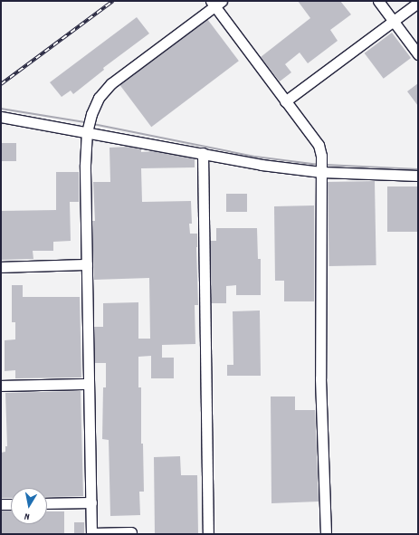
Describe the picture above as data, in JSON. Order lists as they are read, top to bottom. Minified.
{"north":"bottom"}
